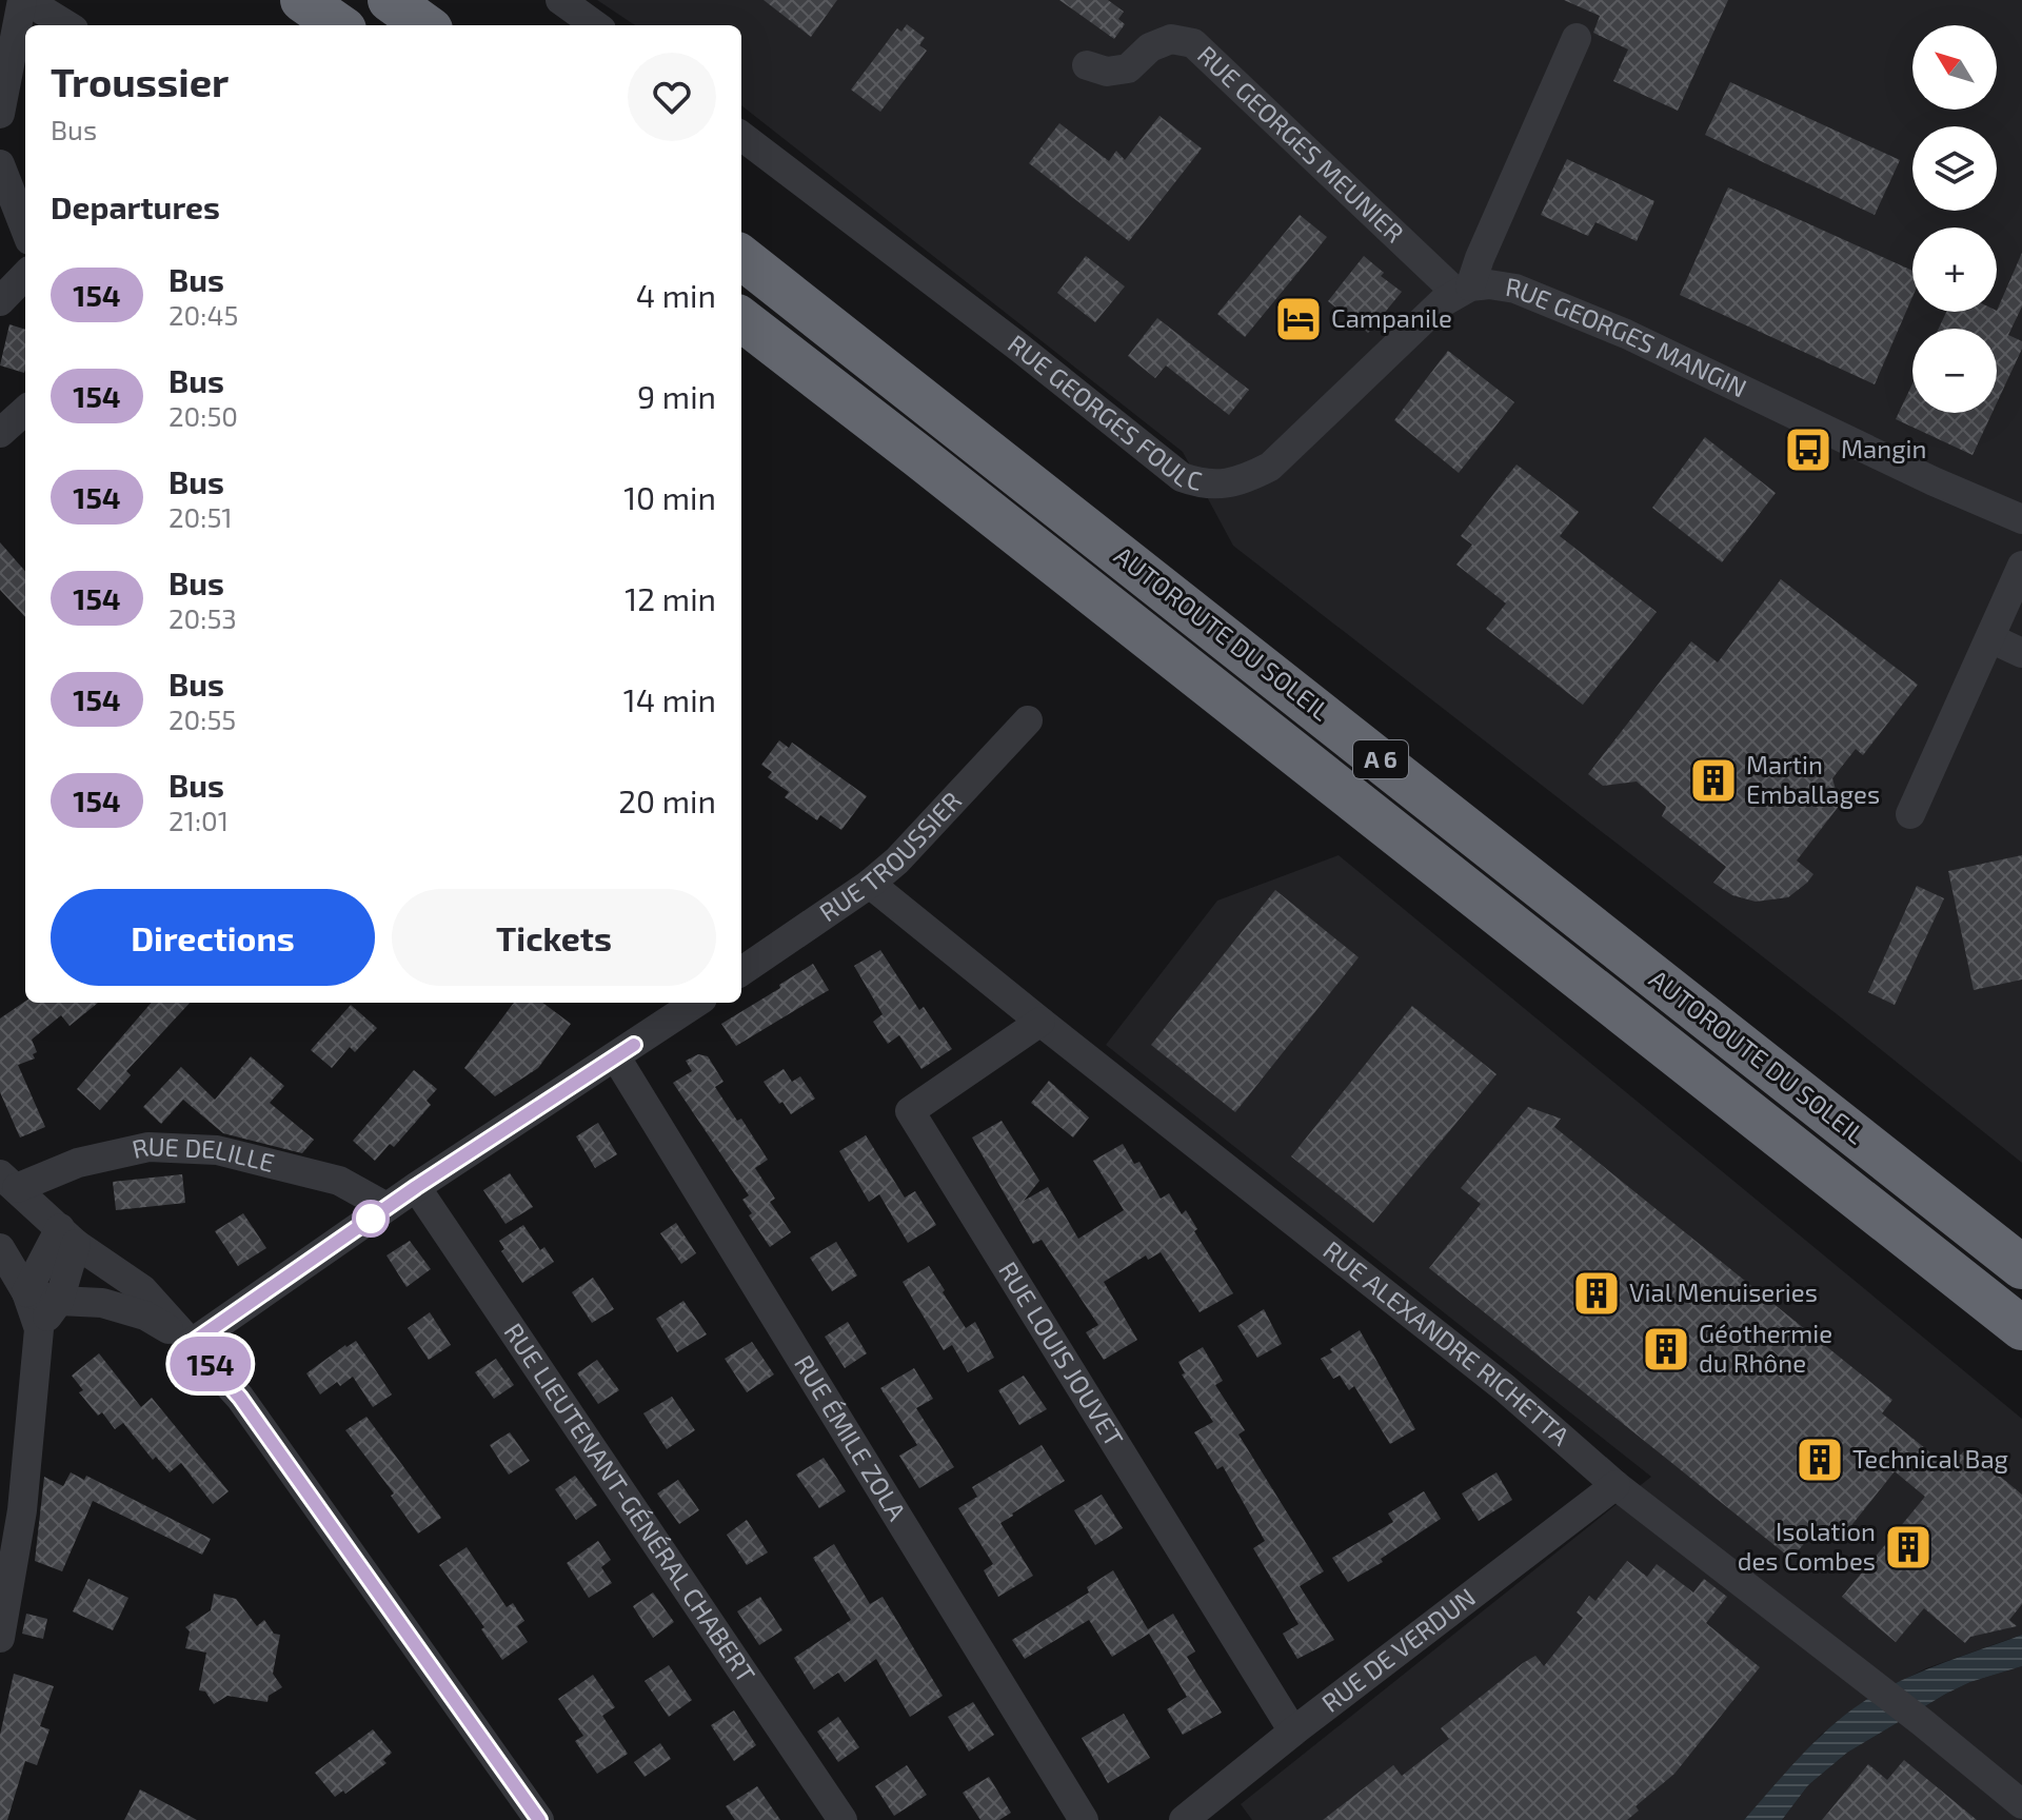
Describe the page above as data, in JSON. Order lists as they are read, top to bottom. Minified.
{"streets":{"highway":["AUTOROUTE DU SOLEIL","A 6"],"street":["RUE GEORGES MEUNIER","RUE GEORGES MANGIN","RUE GEORGES FOULC","RUE TROUSSIER","RUE DELILLE","RUE ALEXANDRE RICHETTA","RUE LOUIS JOUVET","RUE ÉMILE ZOLA","RUE LIEUTENANT-GÉNÉRAL CHABERT","RUE DE VERDUN"]},"crossings":[["RUE GEORGES MEUNIER","RUE GEORGES MANGIN"],["RUE GEORGES MEUNIER","RUE GEORGES FOULC"],["RUE GEORGES MANGIN","RUE GEORGES FOULC"],["RUE TROUSSIER","RUE ALEXANDRE RICHETTA"],["RUE ALEXANDRE RICHETTA","RUE LOUIS JOUVET"],["RUE ALEXANDRE RICHETTA","RUE DE VERDUN"],["RUE LOUIS JOUVET","RUE DE VERDUN"]],"places":{"hotel":["Campanile"],"bus stop":["Mangin"],"building":["Martin Emballages","Vial Menuiseries","Géothermie du Rhône","Technical Bag","Isolation des Combes"]},"lines":["bus line 154"],"north":"top left","page":{"on_map":"154","map_buttons":["+","−"],"heading":[["Troussier","Bus"],"Departures"],"list":[{"mark":"154","name":"Bus","note":"20:45","value":"4 min"},{"mark":"154","name":"Bus","note":"20:50","value":"9 min"},{"mark":"154","name":"Bus","note":"20:51","value":"10 min"},{"mark":"154","name":"Bus","note":"20:53","value":"12 min"},{"mark":"154","name":"Bus","note":"20:55","value":"14 min"},{"mark":"154","name":"Bus","note":"21:01","value":"20 min"}],"buttons":["Directions","Tickets"]}}
